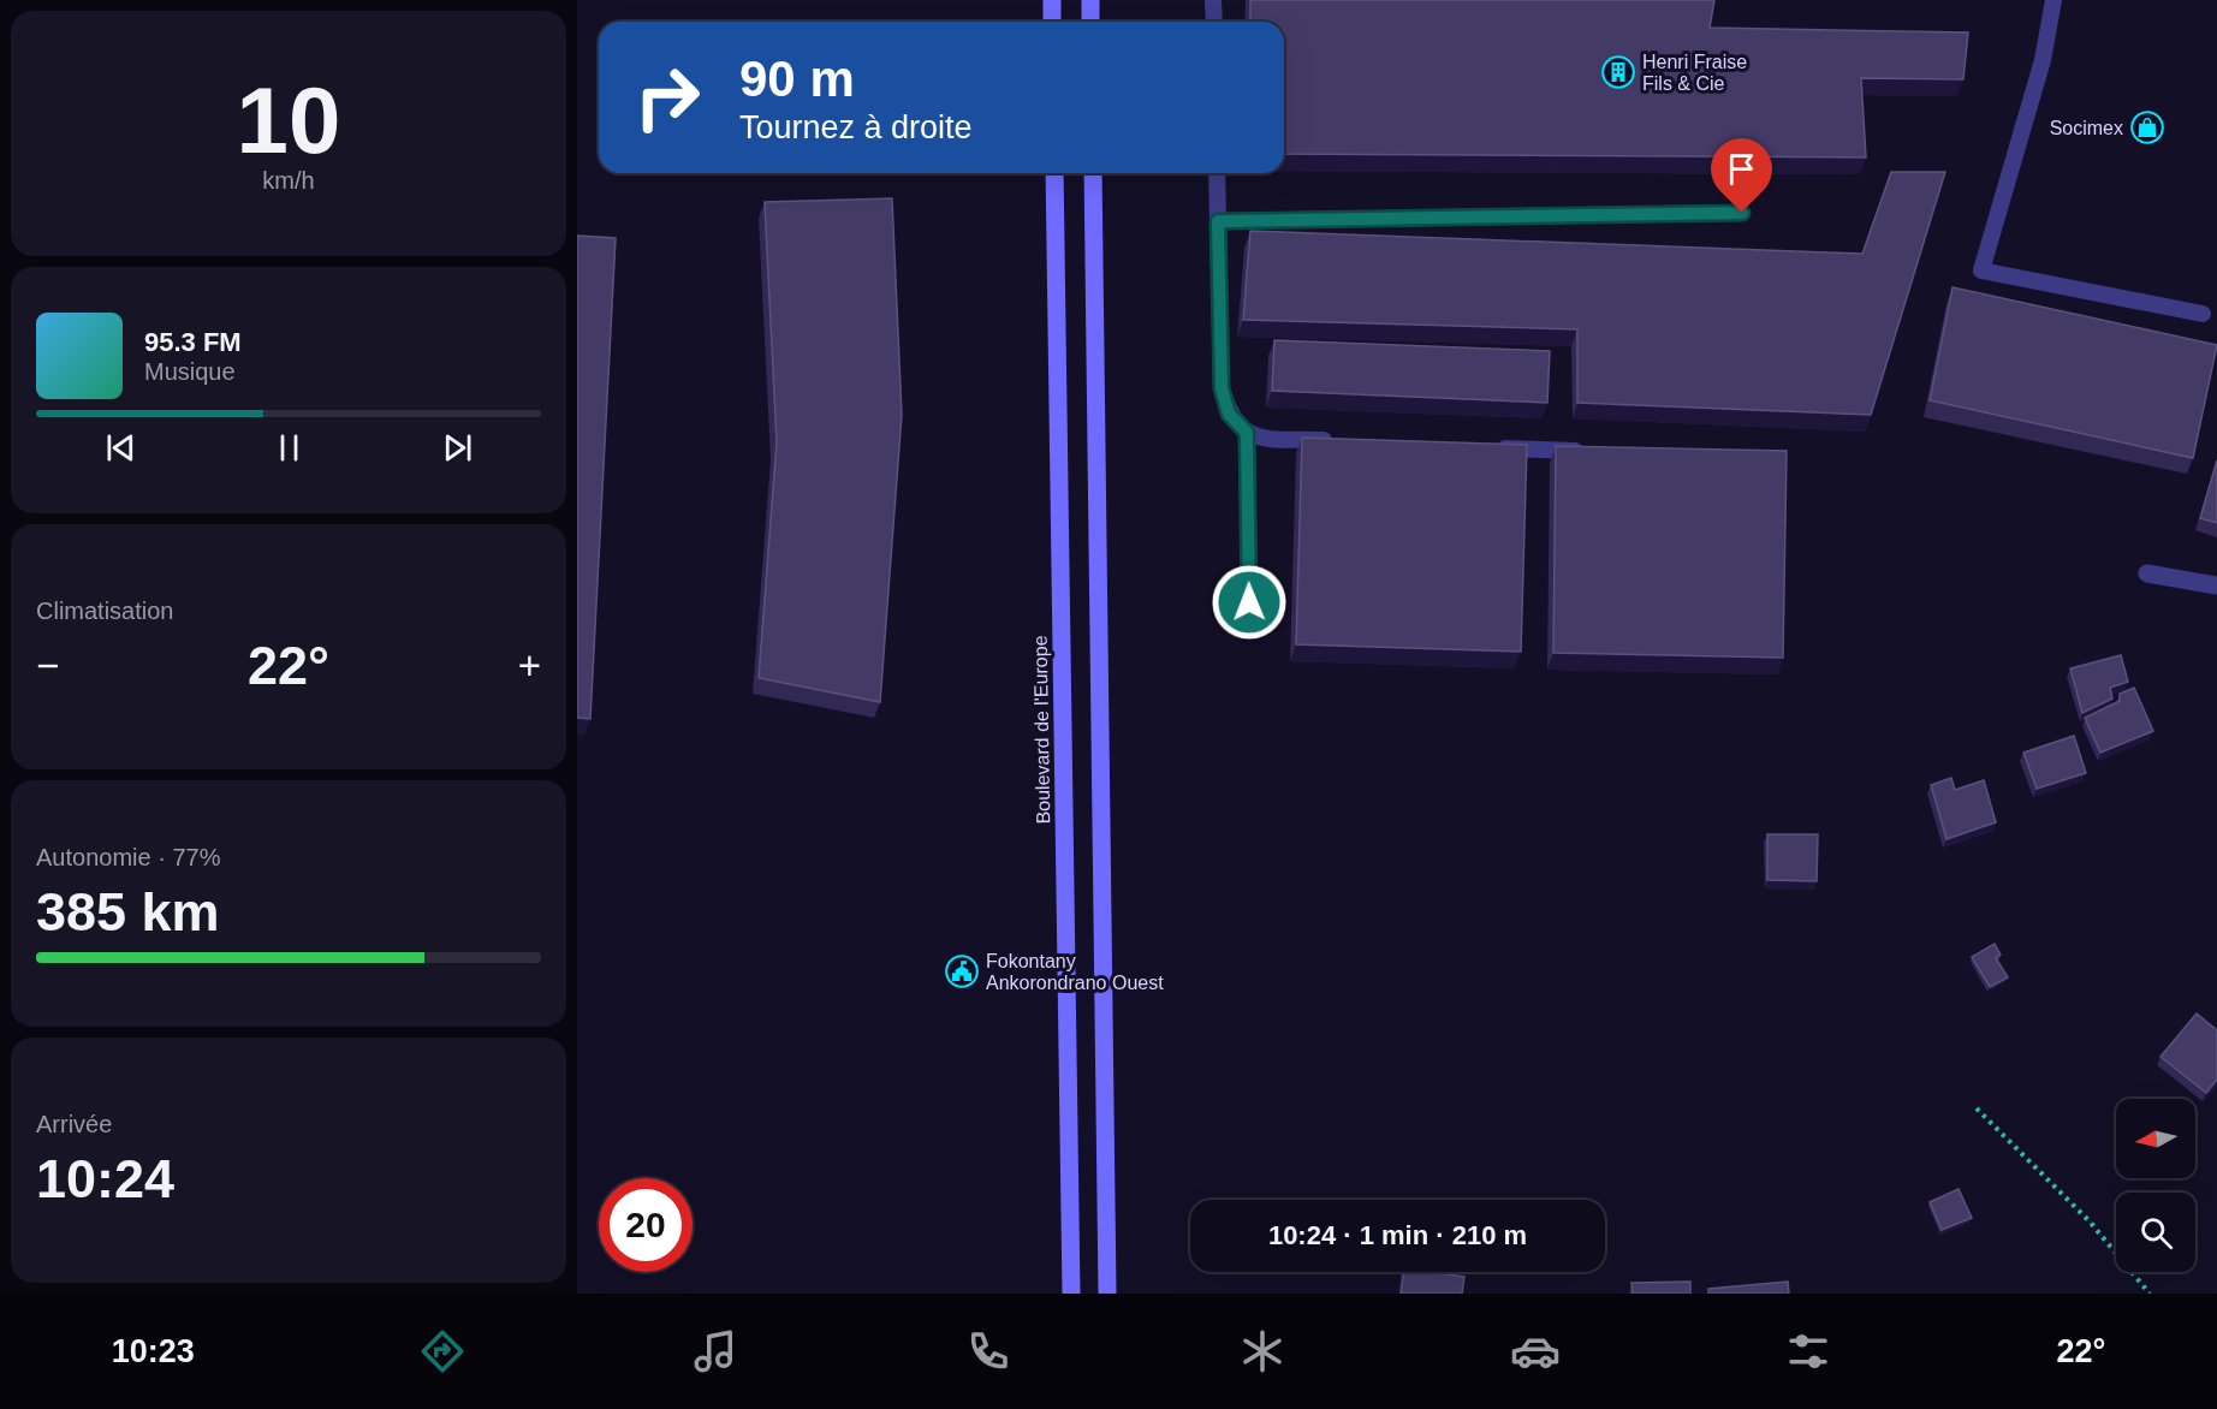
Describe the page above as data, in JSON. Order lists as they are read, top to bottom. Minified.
{"streets":{"main road":["Boulevard de l'Europe"]},"places":{"building":["Henri Fraise Fils & Cie"],"shop":["Socimex"],"public building":["Fokontany Ankorondrano Ouest"]},"north":"left","page":{"tile":[["10","km/h"],"Climatisation",["Autonomie · 77%","385 km"],["Arrivée","10:24"]],"turn":["90 m","Tournez à droite"],"song":["95.3 FM","Musique"],"heat":["−","22°","+"],"limit":"20","trip":"10:24 · 1 min · 210 m","tabs":["10:23","22°"]}}
